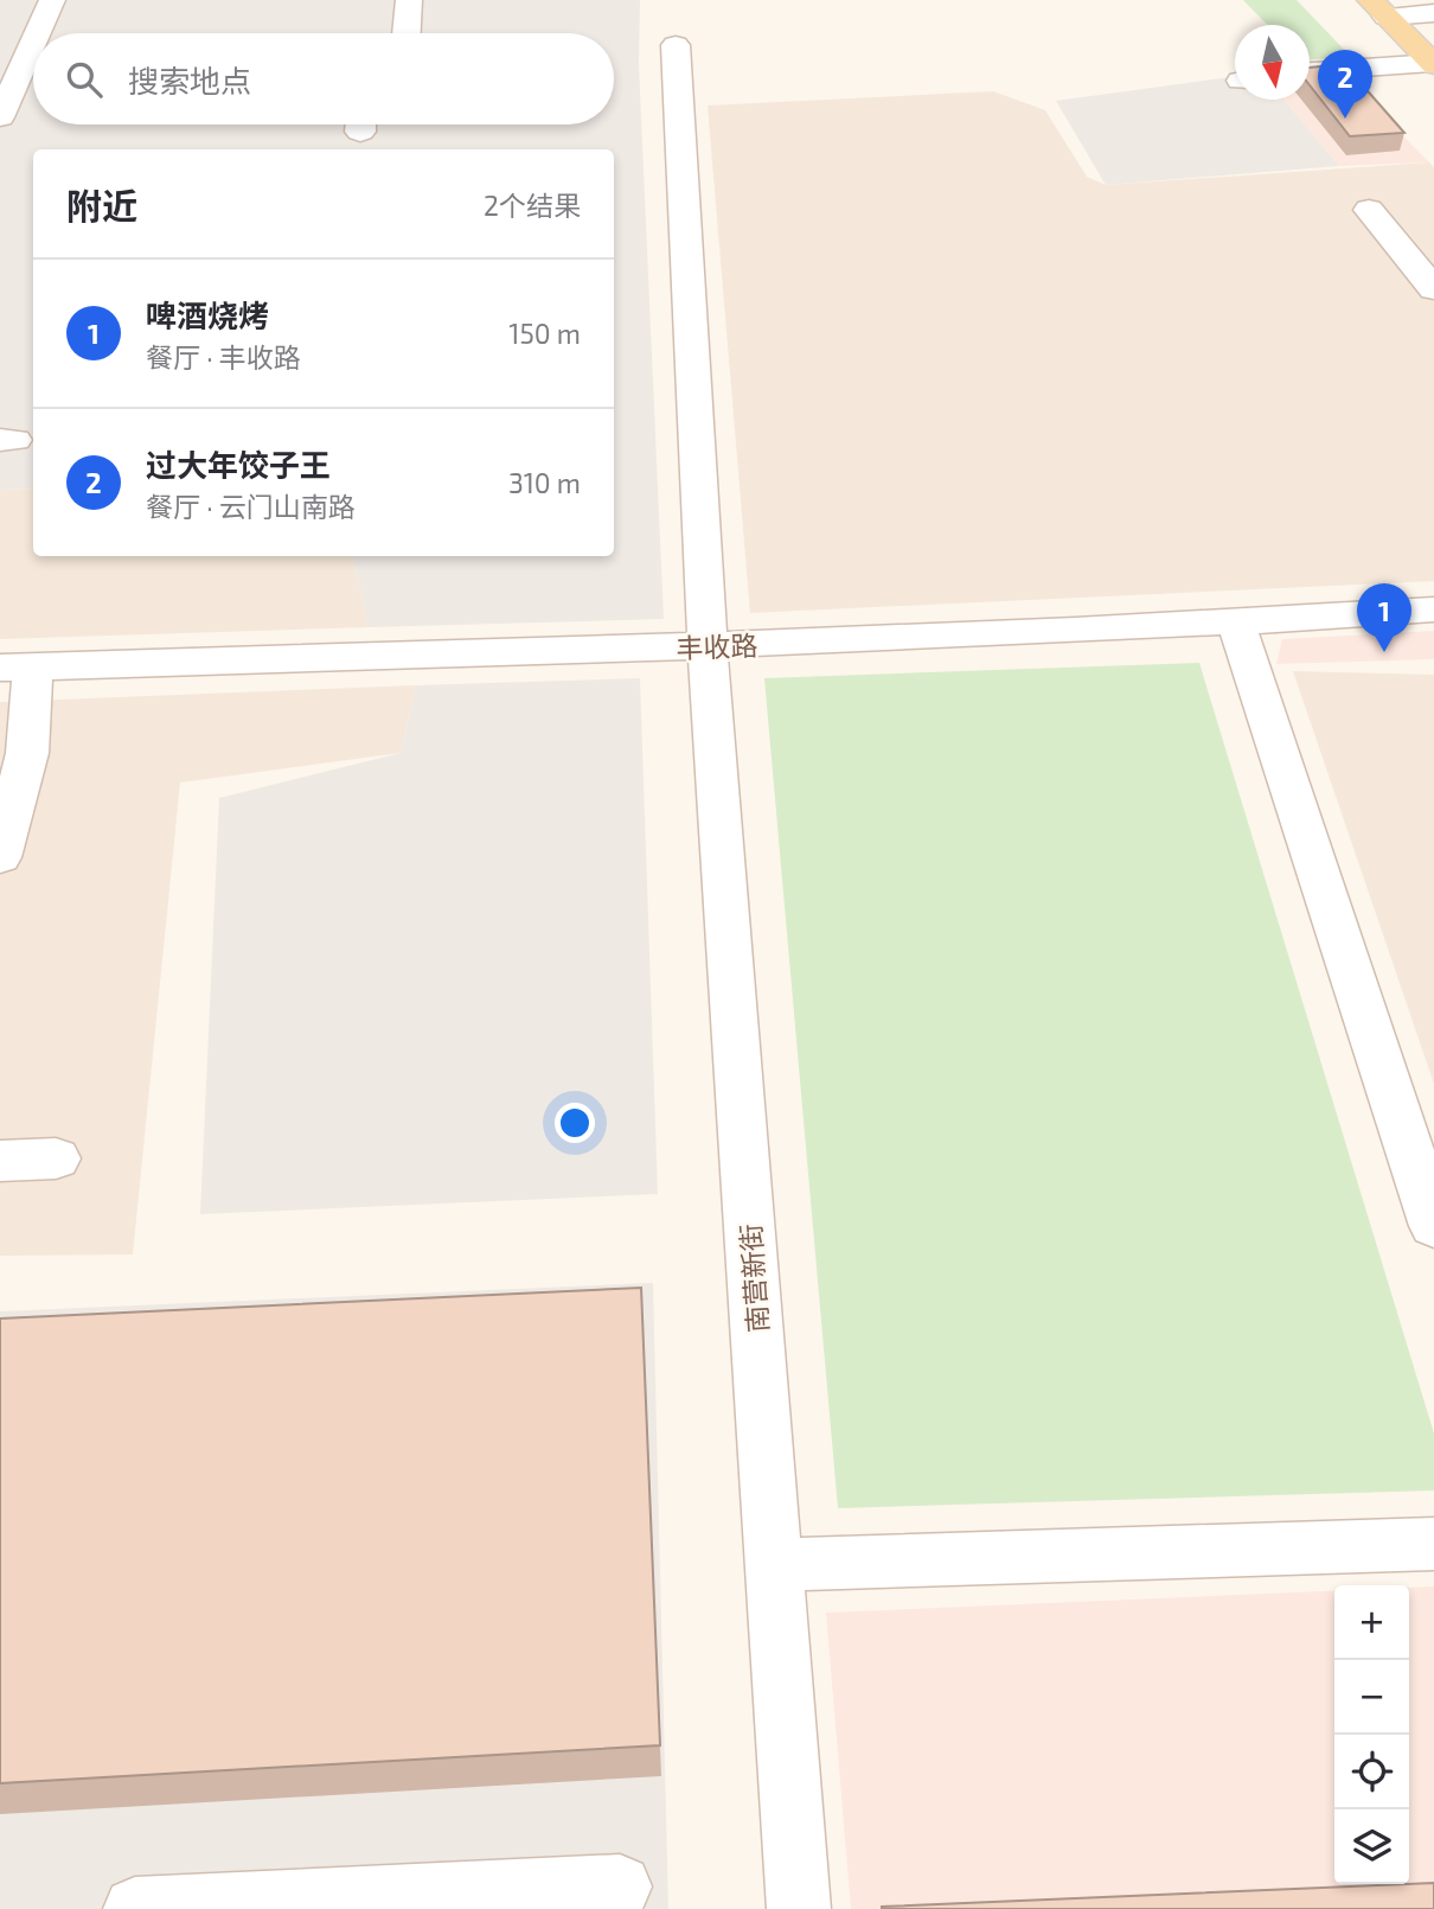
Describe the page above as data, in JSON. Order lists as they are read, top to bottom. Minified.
{"streets":{"street":["丰收路","南营新街"]},"crossings":[["丰收路","南营新街"]],"north":"bottom","page":{"search":"搜索地点","pins":["2","1"],"heading":["附近","2个结果"],"list":[{"mark":"1","name":"啤酒烧烤","note":"餐厅 · 丰收路","value":"150 m"},{"mark":"2","name":"过大年饺子王","note":"餐厅 · 云门山南路","value":"310 m"}],"map_buttons":["+","−"]}}
